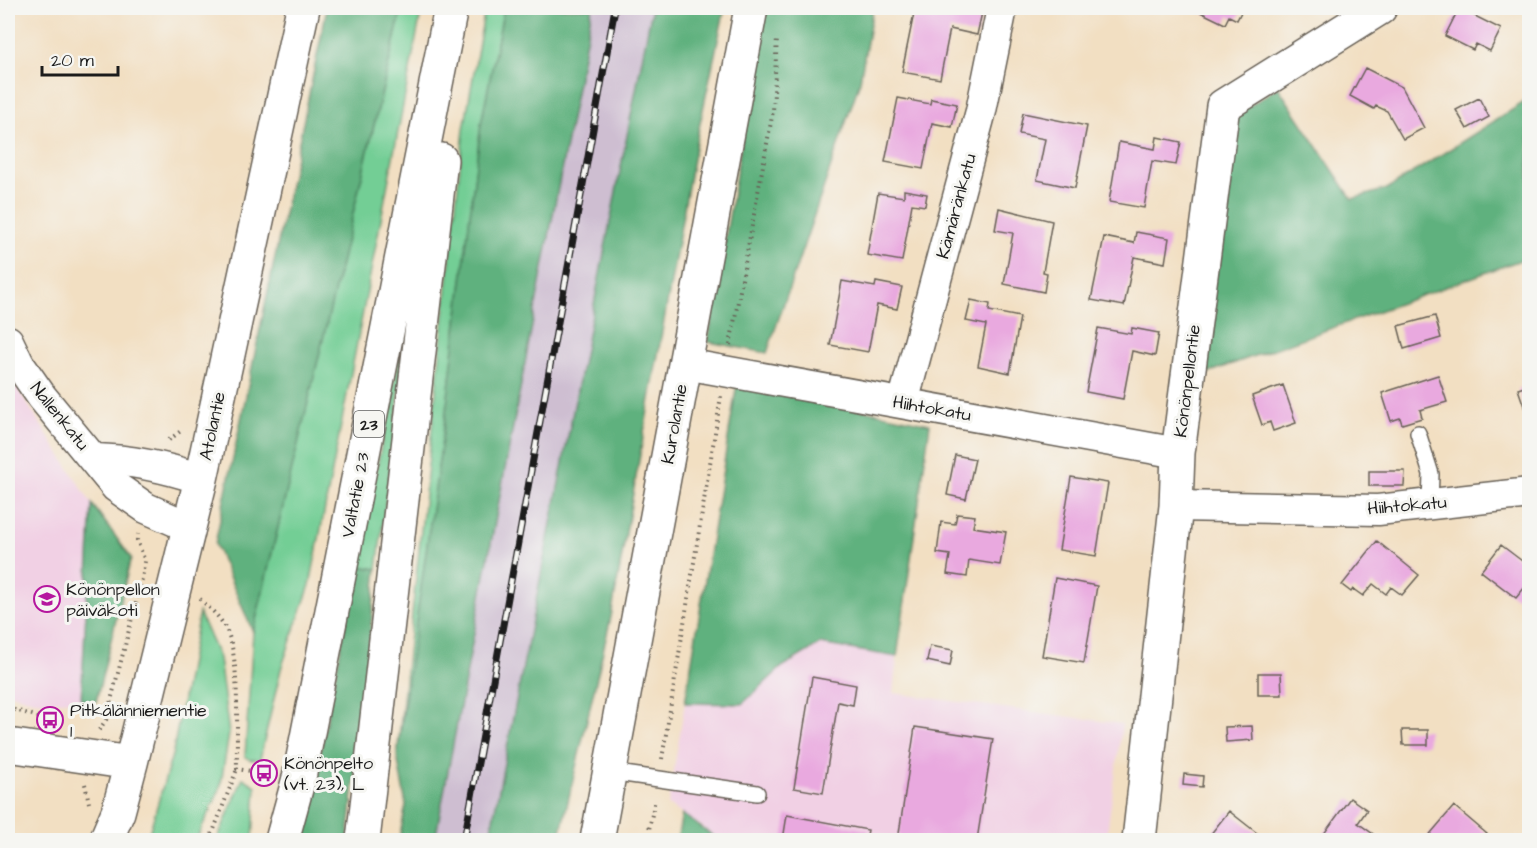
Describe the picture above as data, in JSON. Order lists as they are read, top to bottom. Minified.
{"streets":{"main road":["Könönpellontie","23","Kurolantie","Atolantie","Valtatie 23"],"street":["Kämäränkatu","Hiihtokatu","Nallenkatu"]},"crossings":[["Kämäränkatu","Hiihtokatu"],["Könönpellontie","Hiihtokatu"],["Hiihtokatu","Kurolantie"],["Nallenkatu","Atolantie"]],"places":{"school or university":["Könönpellon päiväkoti"],"bus stop":["Pitkälänniementie 1","Könönpelto (vt. 23), L"]},"scale_bar":"20 m"}
